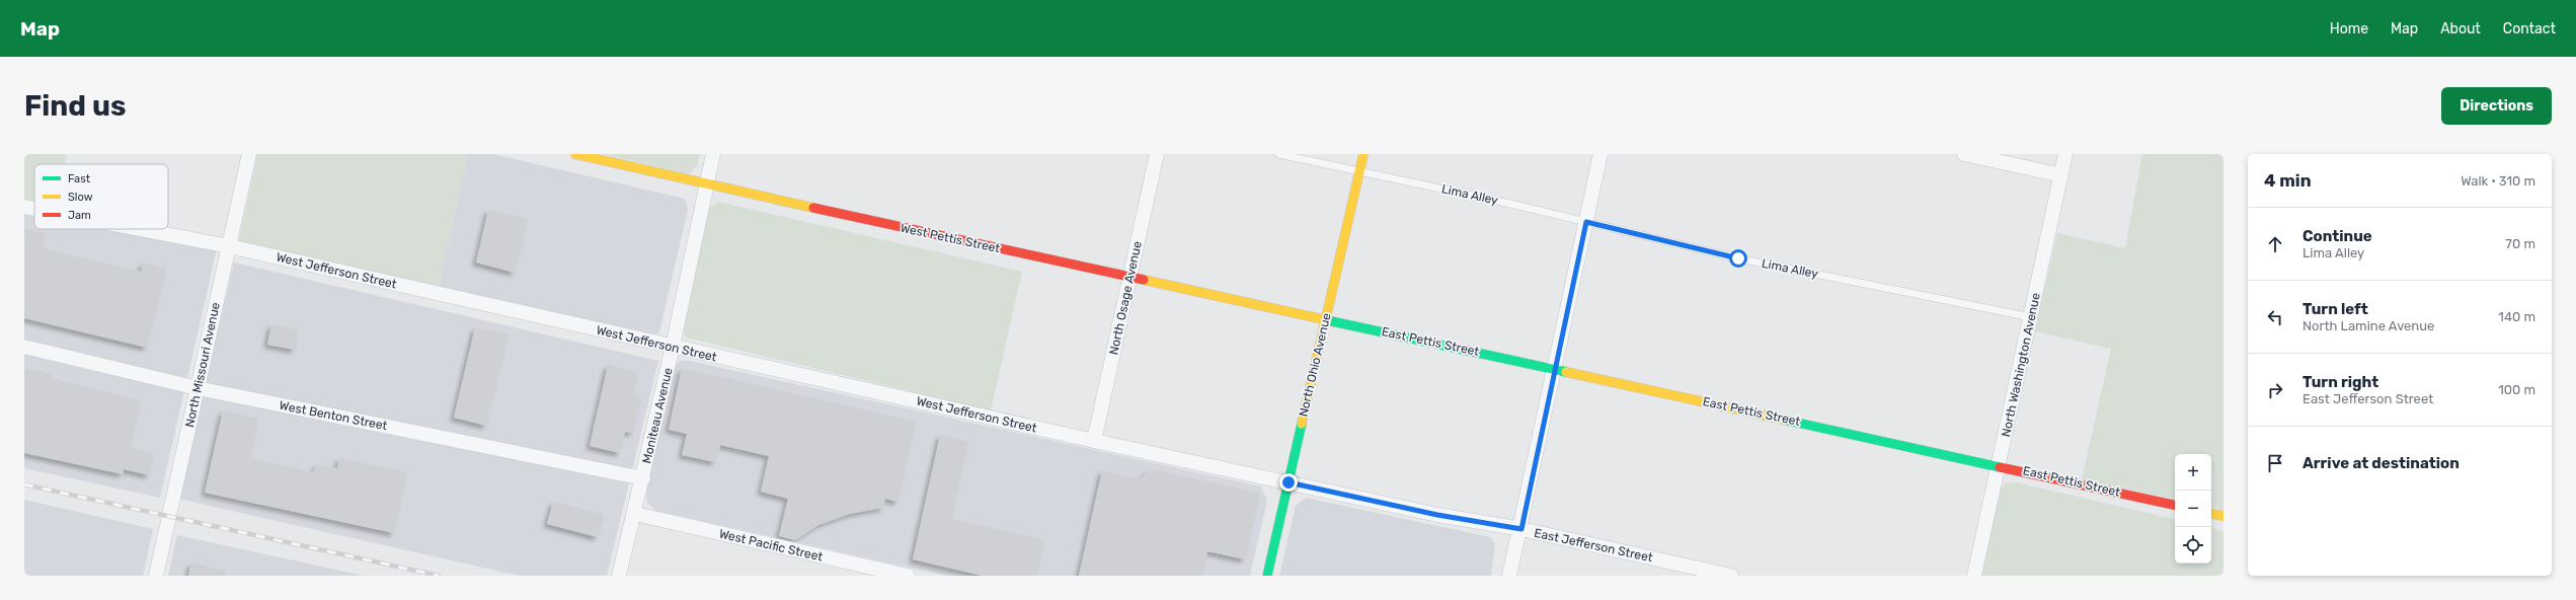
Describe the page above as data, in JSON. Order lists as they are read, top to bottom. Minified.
{"streets":{"street":["West Pettis Street","West Jefferson Street","North Osage Avenue","East Pettis Street","North Missouri Avenue","North Ohio Avenue","North Washington Avenue","West Benton Street","Moniteau Avenue","West Pacific Street","East Jefferson Street"],"lane":["Lima Alley"]},"crossings":[["Lima Alley","North Ohio Avenue"],["Lima Alley","North Washington Avenue"],["West Pettis Street","North Osage Avenue"],["West Pettis Street","East Pettis Street"],["West Pettis Street","North Ohio Avenue"],["West Pettis Street","Moniteau Avenue"],["West Jefferson Street","North Osage Avenue"],["West Jefferson Street","North Missouri Avenue"],["West Jefferson Street","North Ohio Avenue"],["West Jefferson Street","Moniteau Avenue"],["West Jefferson Street","East Jefferson Street"],["East Pettis Street","North Ohio Avenue"],["East Pettis Street","North Washington Avenue"],["North Missouri Avenue","West Benton Street"],["North Ohio Avenue","East Jefferson Street"],["West Benton Street","Moniteau Avenue"],["Moniteau Avenue","West Pacific Street"]],"legend":["Fast","Slow","Jam"],"page":{"header":"Map","nav":["Home","Map","About","Contact"],"buttons":"Directions","title":"Find us","heading":["4 min","Walk · 310 m"],"list":[["Continue","Lima Alley","70 m"],["Turn left","North Lamine Avenue","140 m"],["Turn right","East Jefferson Street","100 m"],"Arrive at destination"],"map_buttons":["+","−"]}}
